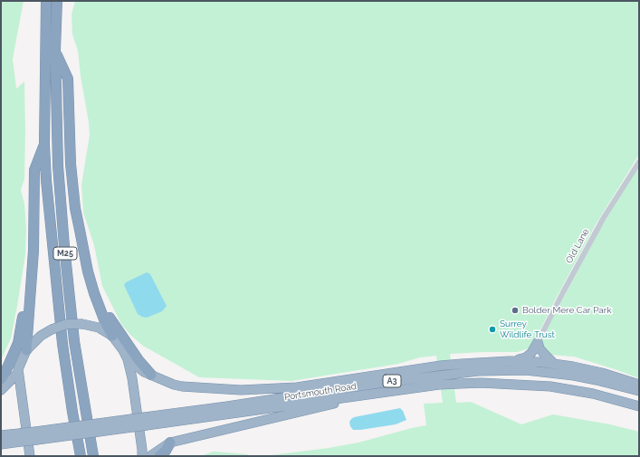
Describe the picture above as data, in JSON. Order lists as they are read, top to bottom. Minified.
{"streets":{"highway":["M25","A3","Portsmouth Road"],"street":["Old Lane"]},"crossings":[["Old Lane","A3"],["M25","A3"],["A3","Portsmouth Road"]],"places":["Bolder Mere Car Park","Surrey Wildlife Trust"]}
